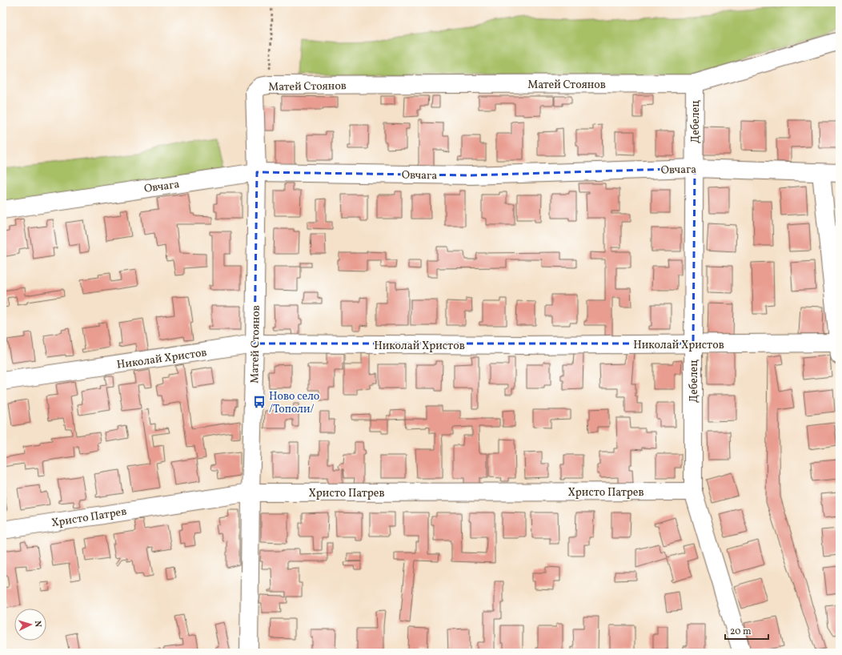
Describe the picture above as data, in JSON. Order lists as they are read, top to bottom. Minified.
{"streets":{"street":["Матей Стоянов","Дебелец","Овчага","Николай Христов","Христо Патрев"]},"crossings":[["Матей Стоянов","Дебелец"],["Матей Стоянов","Овчага"],["Матей Стоянов","Николай Христов"],["Матей Стоянов","Христо Патрев"],["Дебелец","Овчага"],["Дебелец","Николай Христов"],["Дебелец","Христо Патрев"]],"places":{"bus stop":["Ново село /Тополи/"]},"scale_bar":"20 m","north":"right"}
